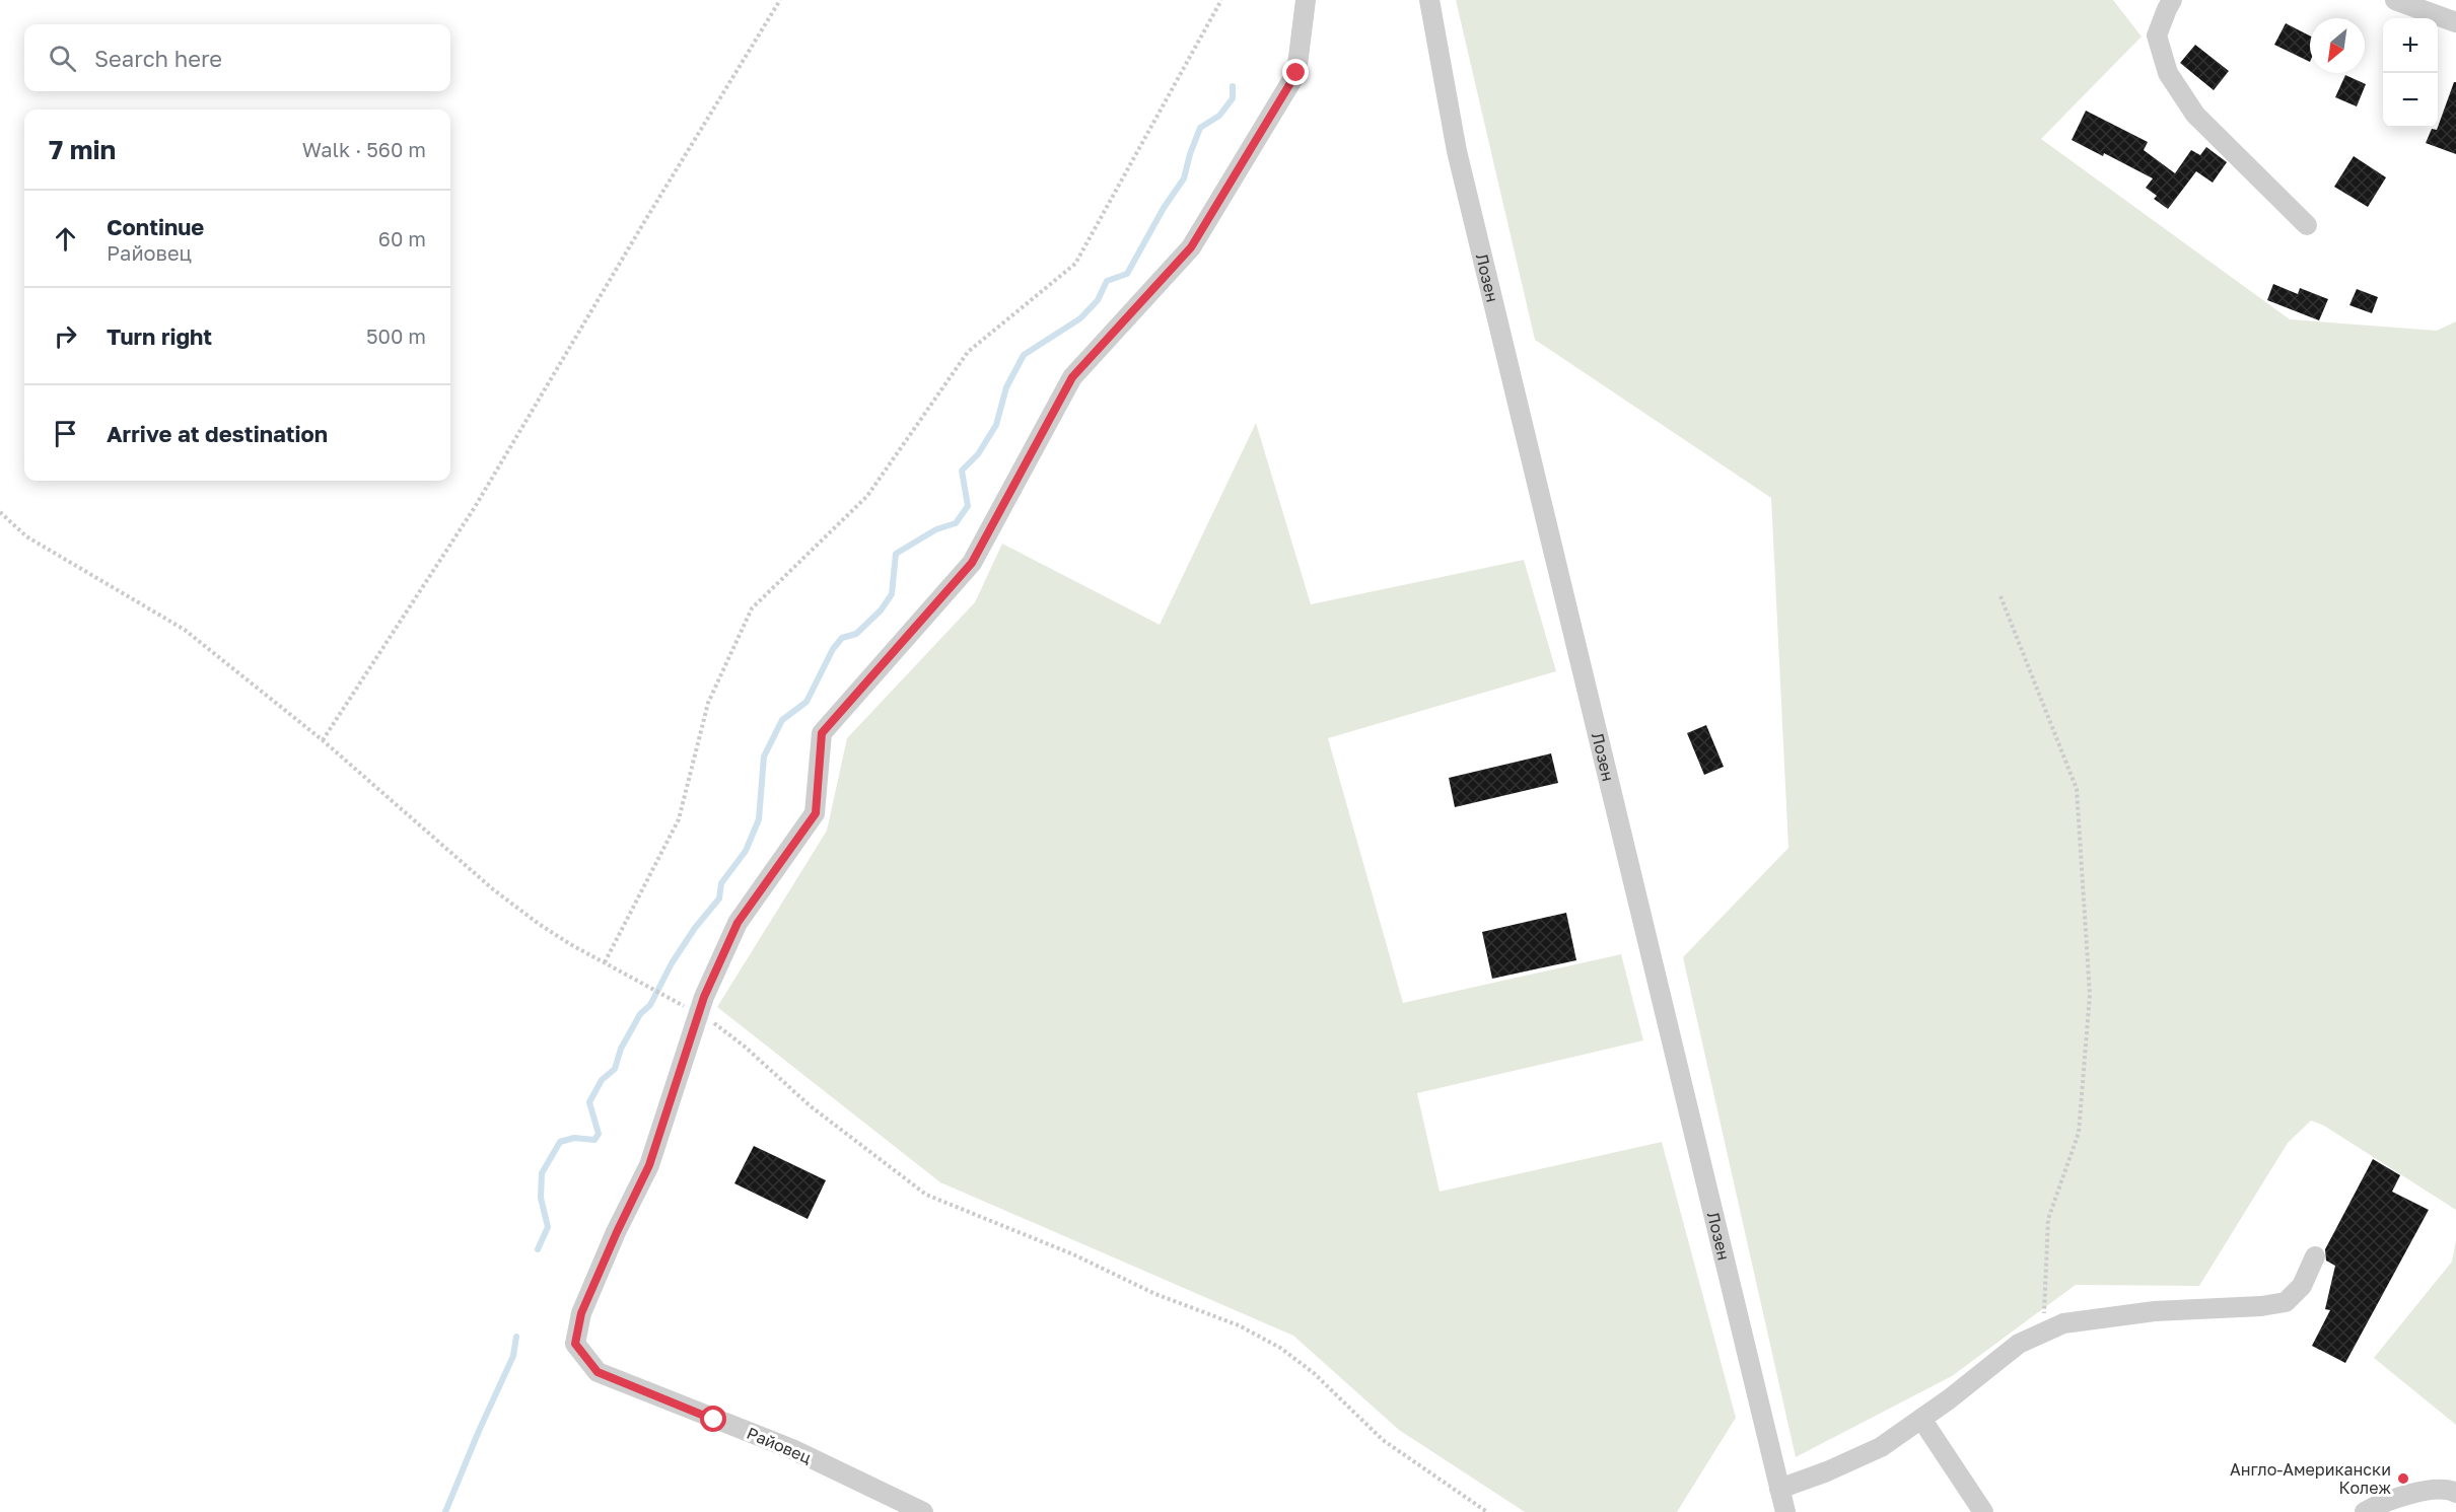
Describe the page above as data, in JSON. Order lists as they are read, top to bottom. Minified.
{"streets":{"street":["Лозен","Райовец"]},"places":["Англо-Американски Колеж"],"north":"bottom left","page":{"map_buttons":["+","−"],"search":"Search here","heading":["7 min","Walk · 560 m"],"list":[["Continue","Райовец","60 m"],["Turn right","500 m"],"Arrive at destination"]}}
